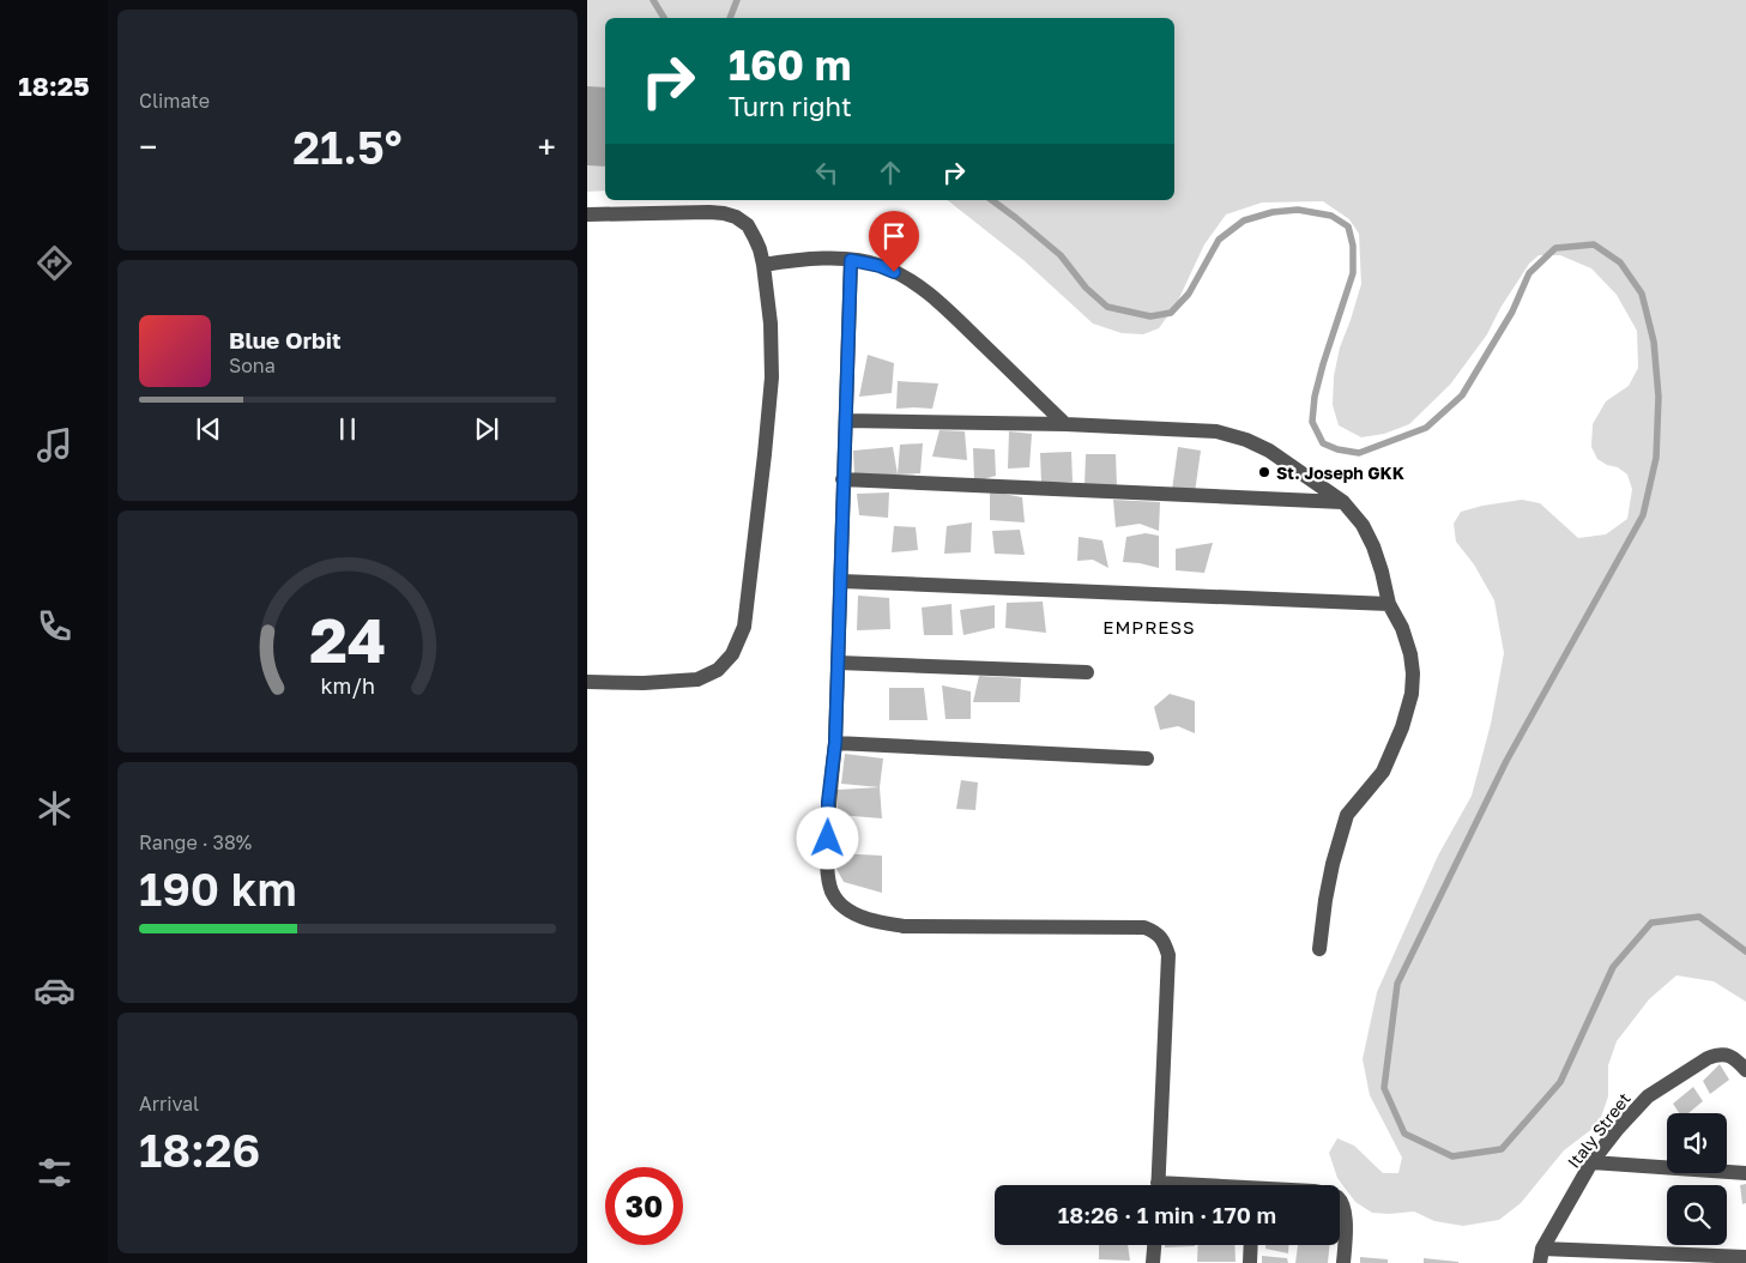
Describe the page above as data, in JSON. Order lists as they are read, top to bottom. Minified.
{"streets":{"street":["Italy Street"]},"districts":["EMPRESS"],"places":["St. Joseph GKK"],"page":{"tabs":"18:25","tile":["Climate",["Range · 38%","190 km"],["Arrival","18:26"]],"turn":["160 m","Turn right"],"heat":["−","21.5°","+"],"song":["Blue Orbit","Sona"],"limit":"30","trip":"18:26 · 1 min · 170 m","gauge":["24","km/h"]}}
